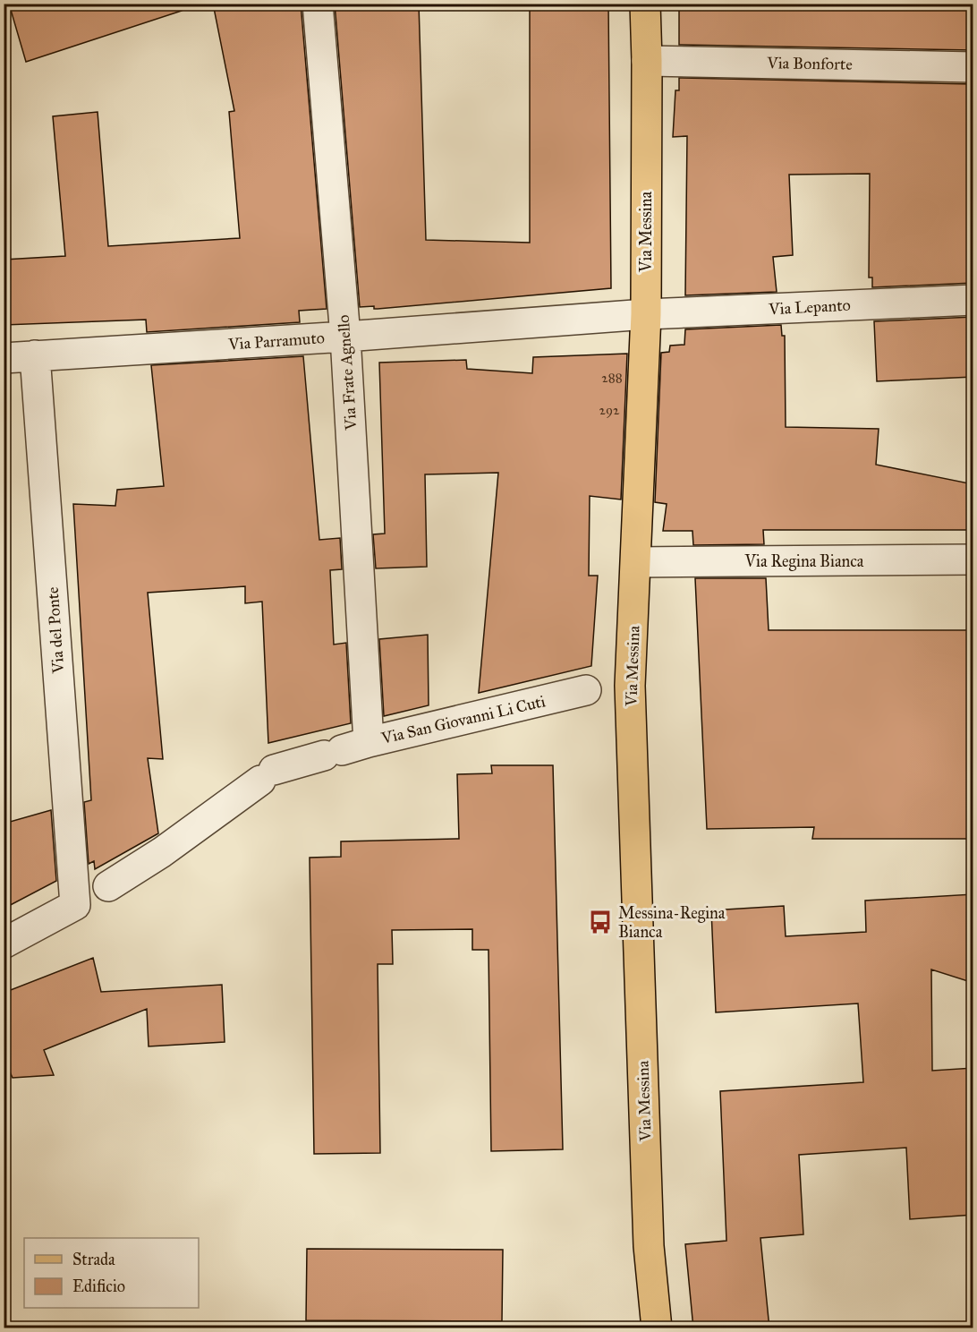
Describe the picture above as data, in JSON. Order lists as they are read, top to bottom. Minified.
{"streets":{"main road":["Via Messina"],"street":["Via Bonforte","Via Lepanto","Via Parramuto","Via Frate Agnello","Via Regina Bianca","Via del Ponte","Via San Giovanni Li Cuti"]},"crossings":[["Via Bonforte","Via Messina"],["Via Messina","Via Lepanto"],["Via Messina","Via Parramuto"],["Via Messina","Via Regina Bianca"],["Via Lepanto","Via Parramuto"],["Via Parramuto","Via Frate Agnello"],["Via Parramuto","Via del Ponte"],["Via Frate Agnello","Via San Giovanni Li Cuti"]],"places":{"bus stop":["Messina-Regina Bianca"]},"house_numbers":["288","292"],"legend":["Strada","Edificio"]}
